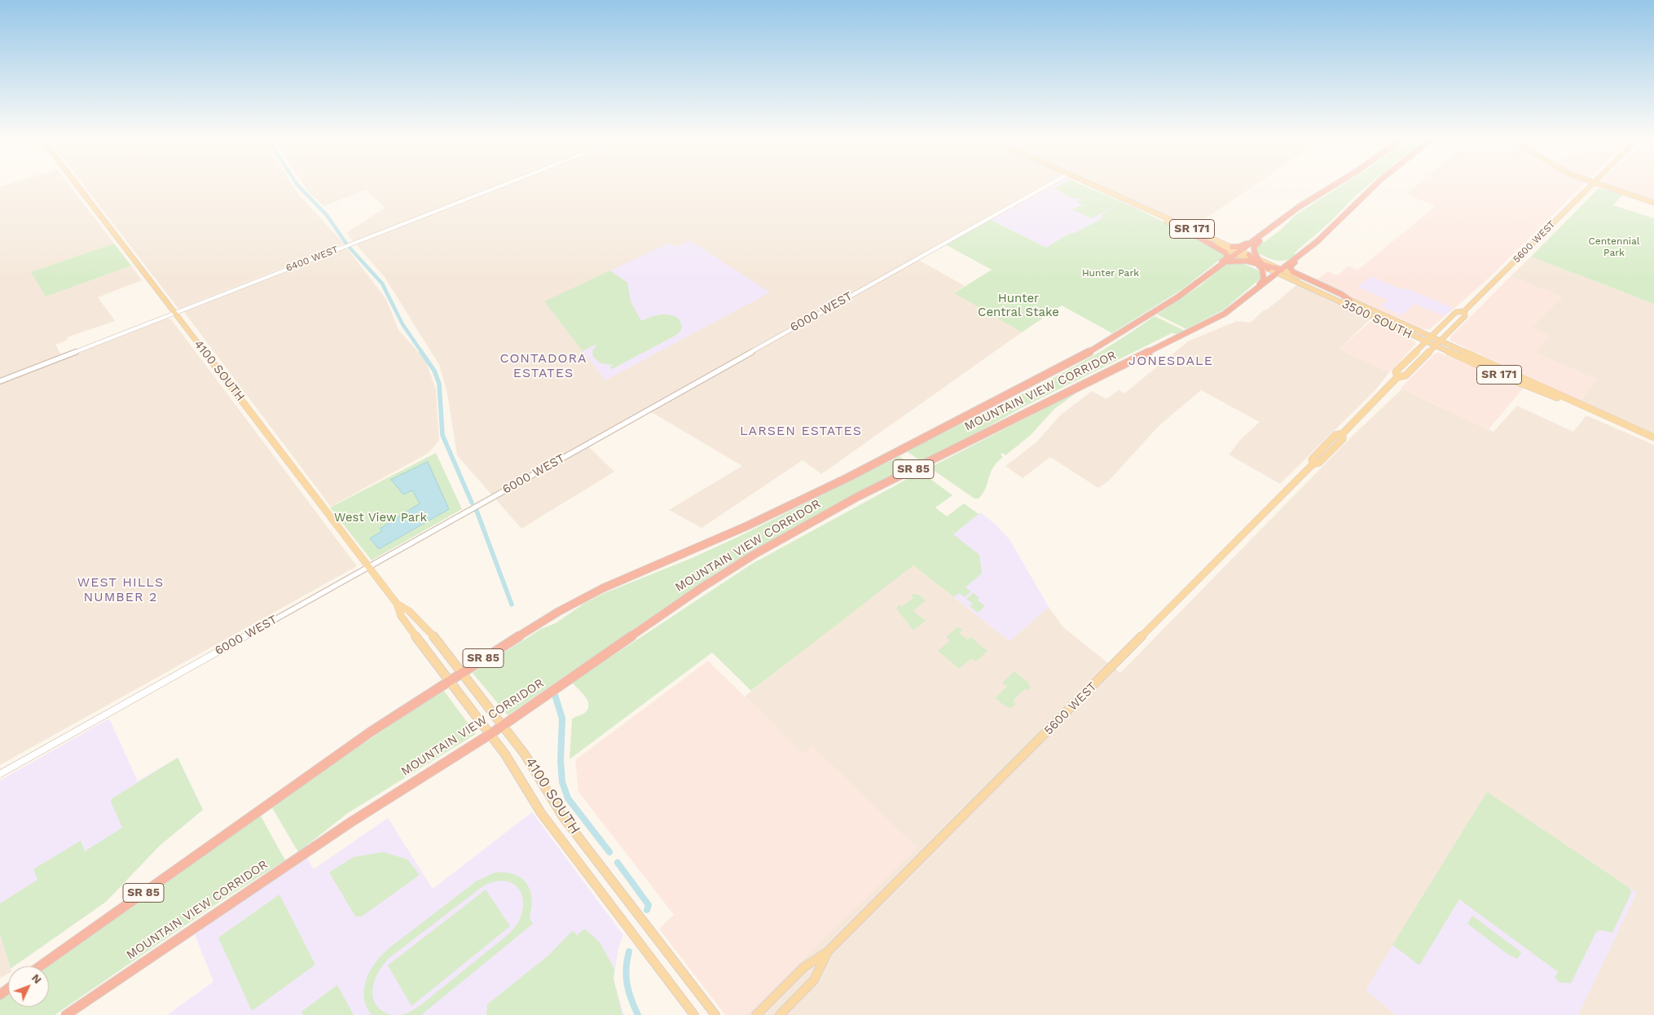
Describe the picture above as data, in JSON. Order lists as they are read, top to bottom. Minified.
{"streets":{"highway":["MOUNTAIN VIEW CORRIDOR","SR 85"],"main road":["SR 171","5600 WEST","3500 SOUTH","4100 SOUTH"],"street":["6400 WEST","6000 WEST"]},"crossings":[["SR 171","MOUNTAIN VIEW CORRIDOR"],["5600 WEST","3500 SOUTH"],["6400 WEST","4100 SOUTH"],["6000 WEST","4100 SOUTH"],["3500 SOUTH","MOUNTAIN VIEW CORRIDOR"],["4100 SOUTH","MOUNTAIN VIEW CORRIDOR"]],"districts":["CONTADORA ESTATES","JONESDALE","LARSEN ESTATES","WEST HILLS NUMBER 2"],"parks":["Centennial Park","Hunter Park","Hunter Central Stake","West View Park"],"north":"top right"}
